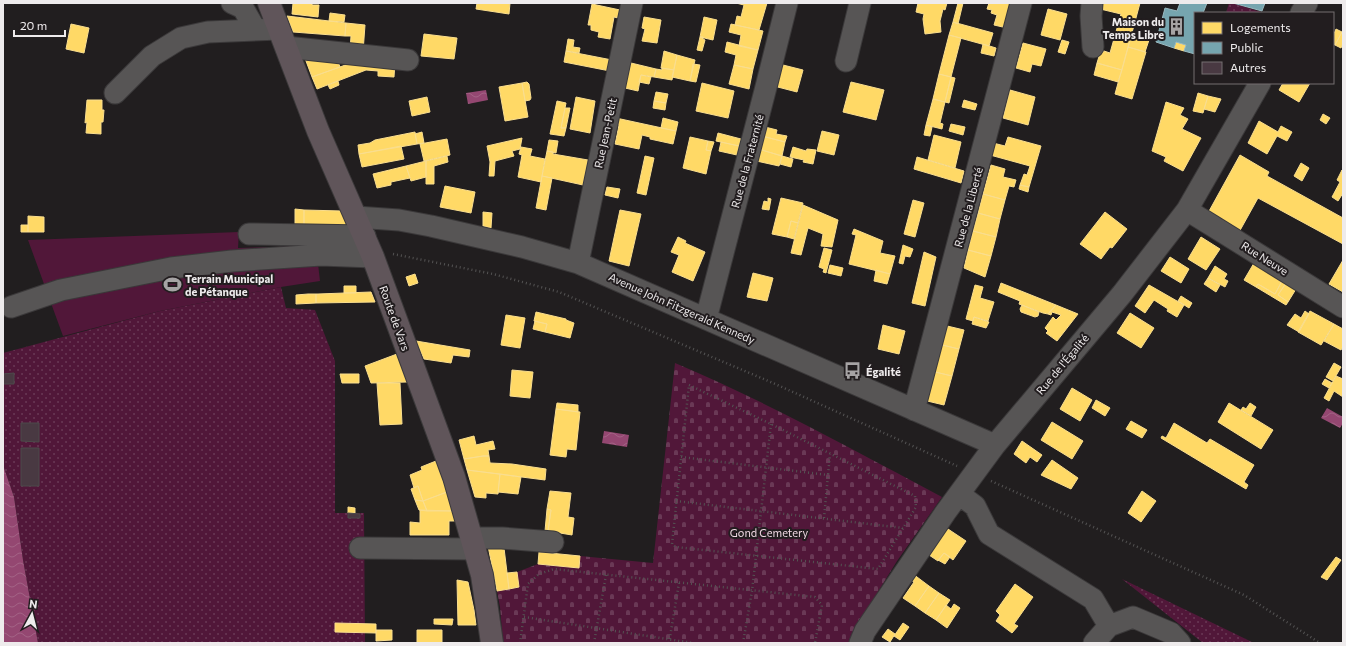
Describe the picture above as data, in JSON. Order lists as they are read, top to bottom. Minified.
{"streets":{"main road":["Route de Vars"],"street":["Rue Jean-Petit","Rue de la Fraternité","Rue de la Liberté","Rue Neuve","Avenue John Fitzgerald Kennedy","Rue de l'Égalité"]},"crossings":[["Rue Jean-Petit","Avenue John Fitzgerald Kennedy"],["Rue de la Fraternité","Avenue John Fitzgerald Kennedy"],["Rue de la Liberté","Avenue John Fitzgerald Kennedy"],["Rue Neuve","Rue de l'Égalité"],["Avenue John Fitzgerald Kennedy","Route de Vars"],["Avenue John Fitzgerald Kennedy","Rue de l'Égalité"]],"parks":["Gond Cemetery"],"places":{"building":["Maison du Temps Libre"],"sports":["Terrain Municipal de Pétanque"],"bus stop":["Égalité"]},"legend":["Logements","Public","Autres"],"scale_bar":"20 m","north":"top"}
